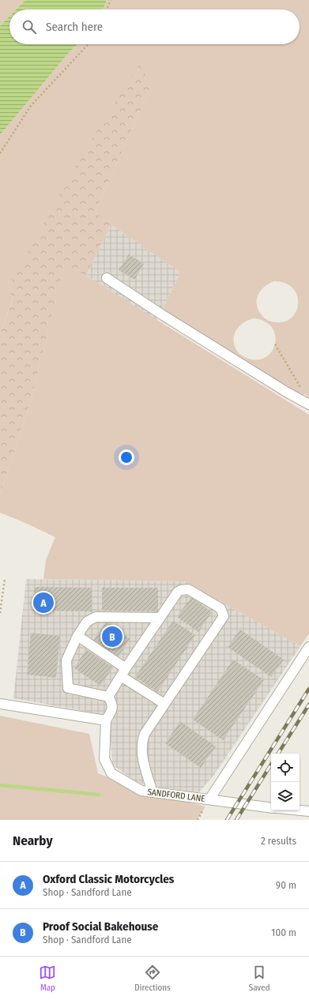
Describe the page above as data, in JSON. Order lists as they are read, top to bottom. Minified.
{"streets":{"street":["SANDFORD LANE"]},"page":{"search":"Search here","pins":["A","B"],"heading":["Nearby","2 results"],"list":[{"mark":"A","name":"Oxford Classic Motorcycles","note":"Shop · Sandford Lane","value":"90 m"},{"mark":"B","name":"Proof Social Bakehouse","note":"Shop · Sandford Lane","value":"100 m"}],"nav":["Map","Directions","Saved"]}}
